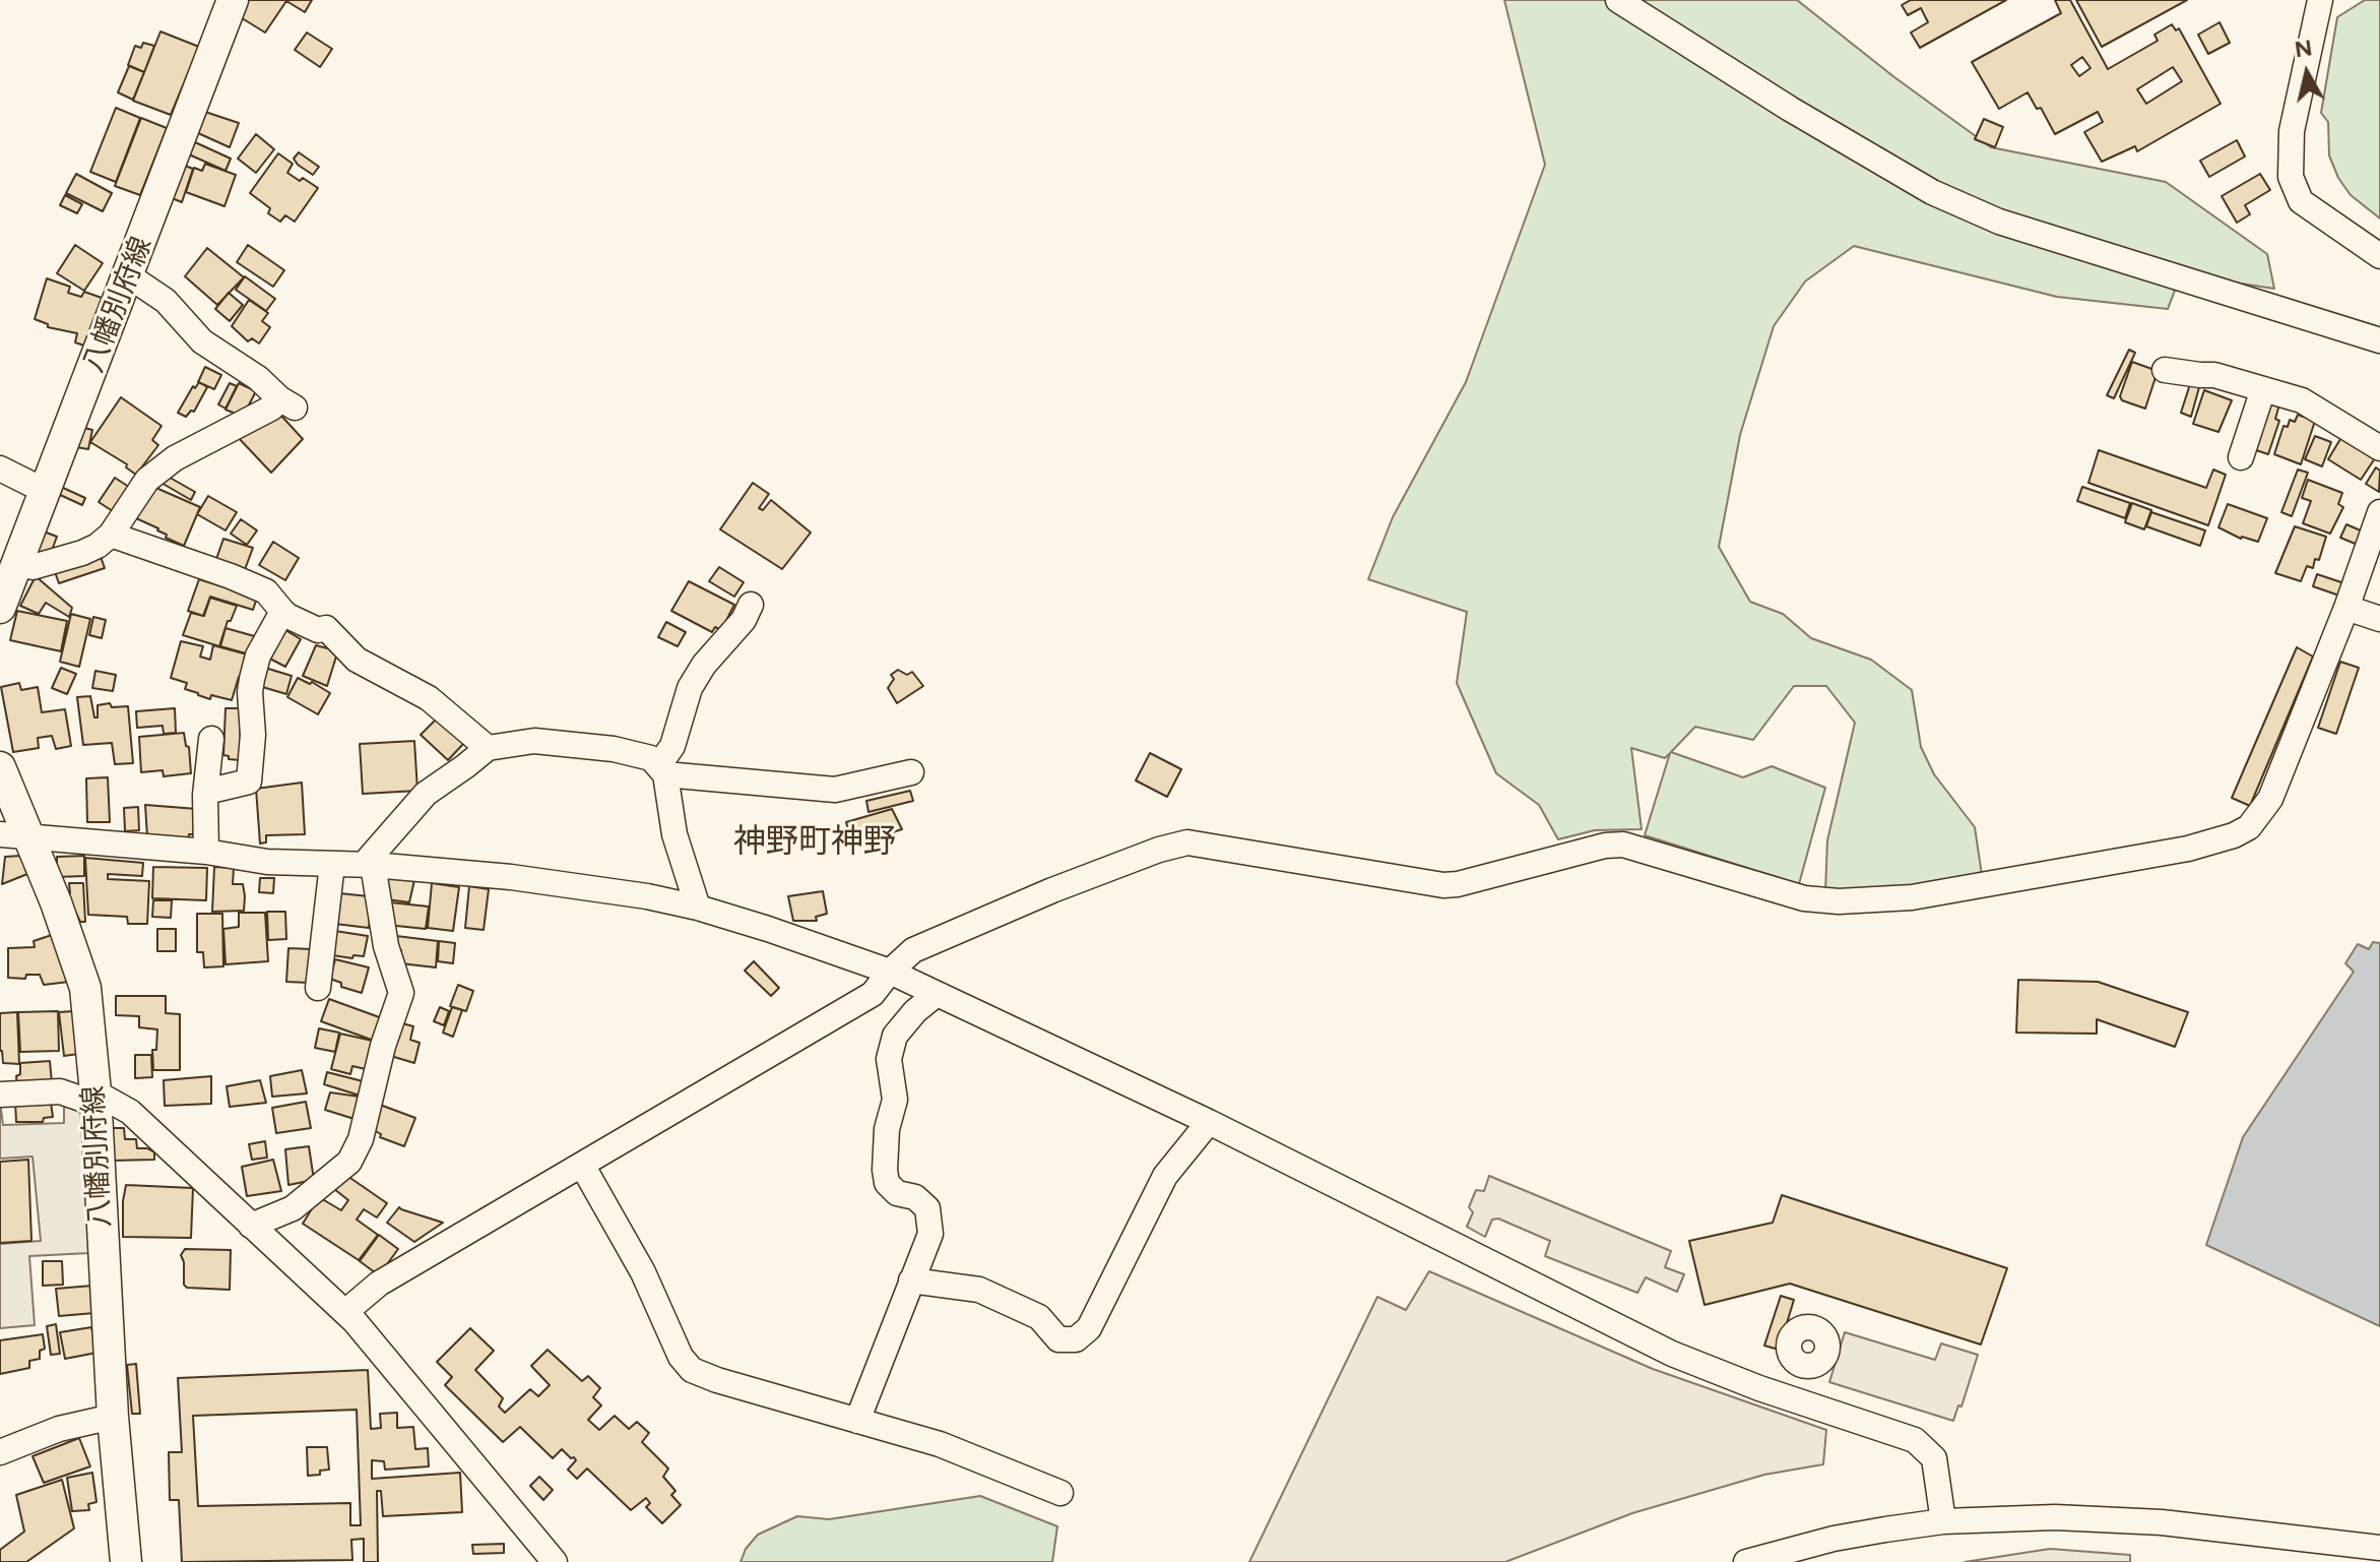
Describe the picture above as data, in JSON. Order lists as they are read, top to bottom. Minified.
{"streets":{"main road":["八幡別府線"]},"districts":["神野町神野"],"north":"top"}
